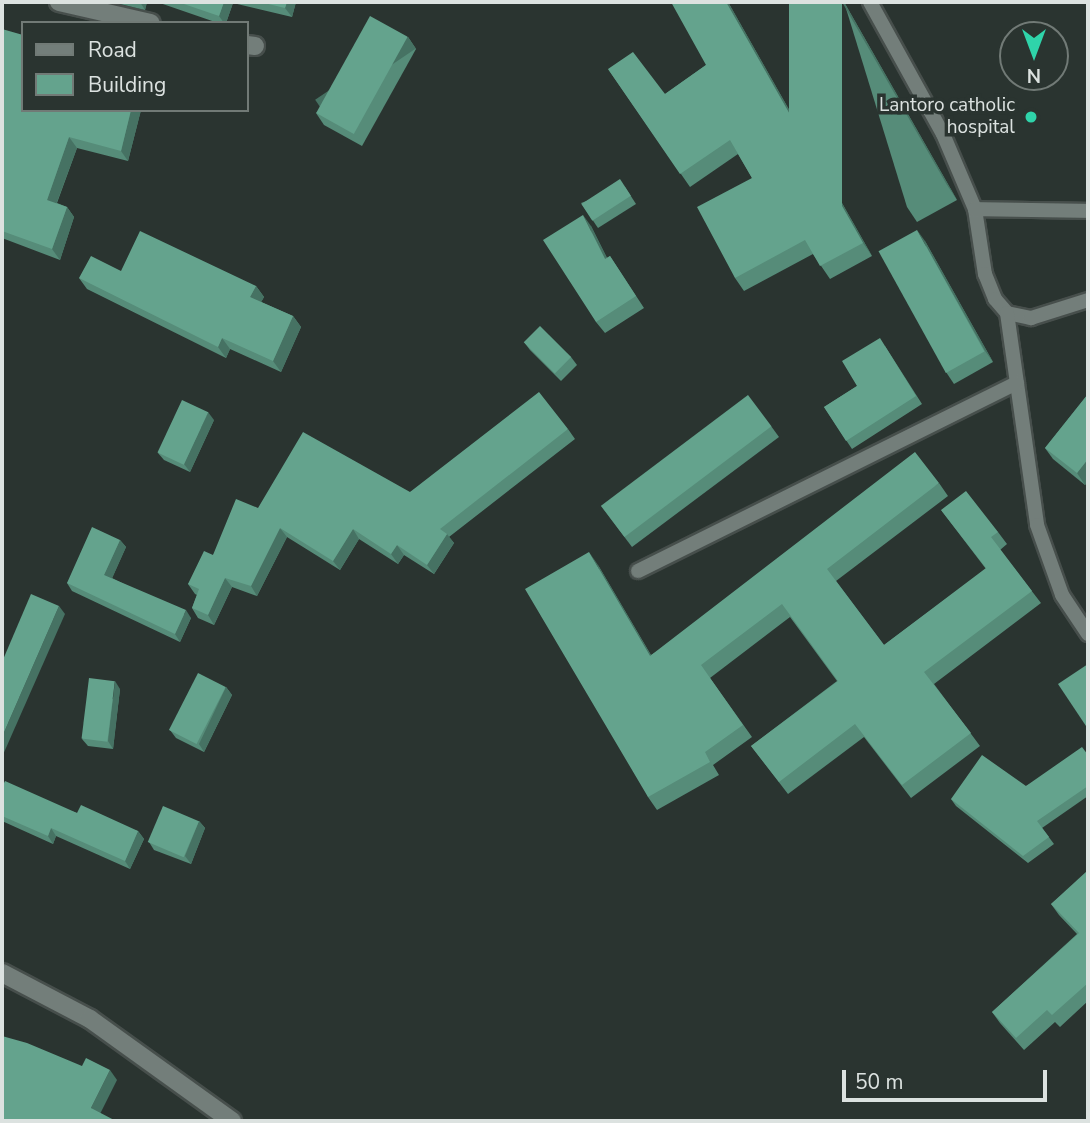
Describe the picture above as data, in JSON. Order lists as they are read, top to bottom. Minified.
{"places":["Lantoro catholic hospital"],"legend":["Road","Building"],"scale_bar":"50 m","north":"bottom"}
